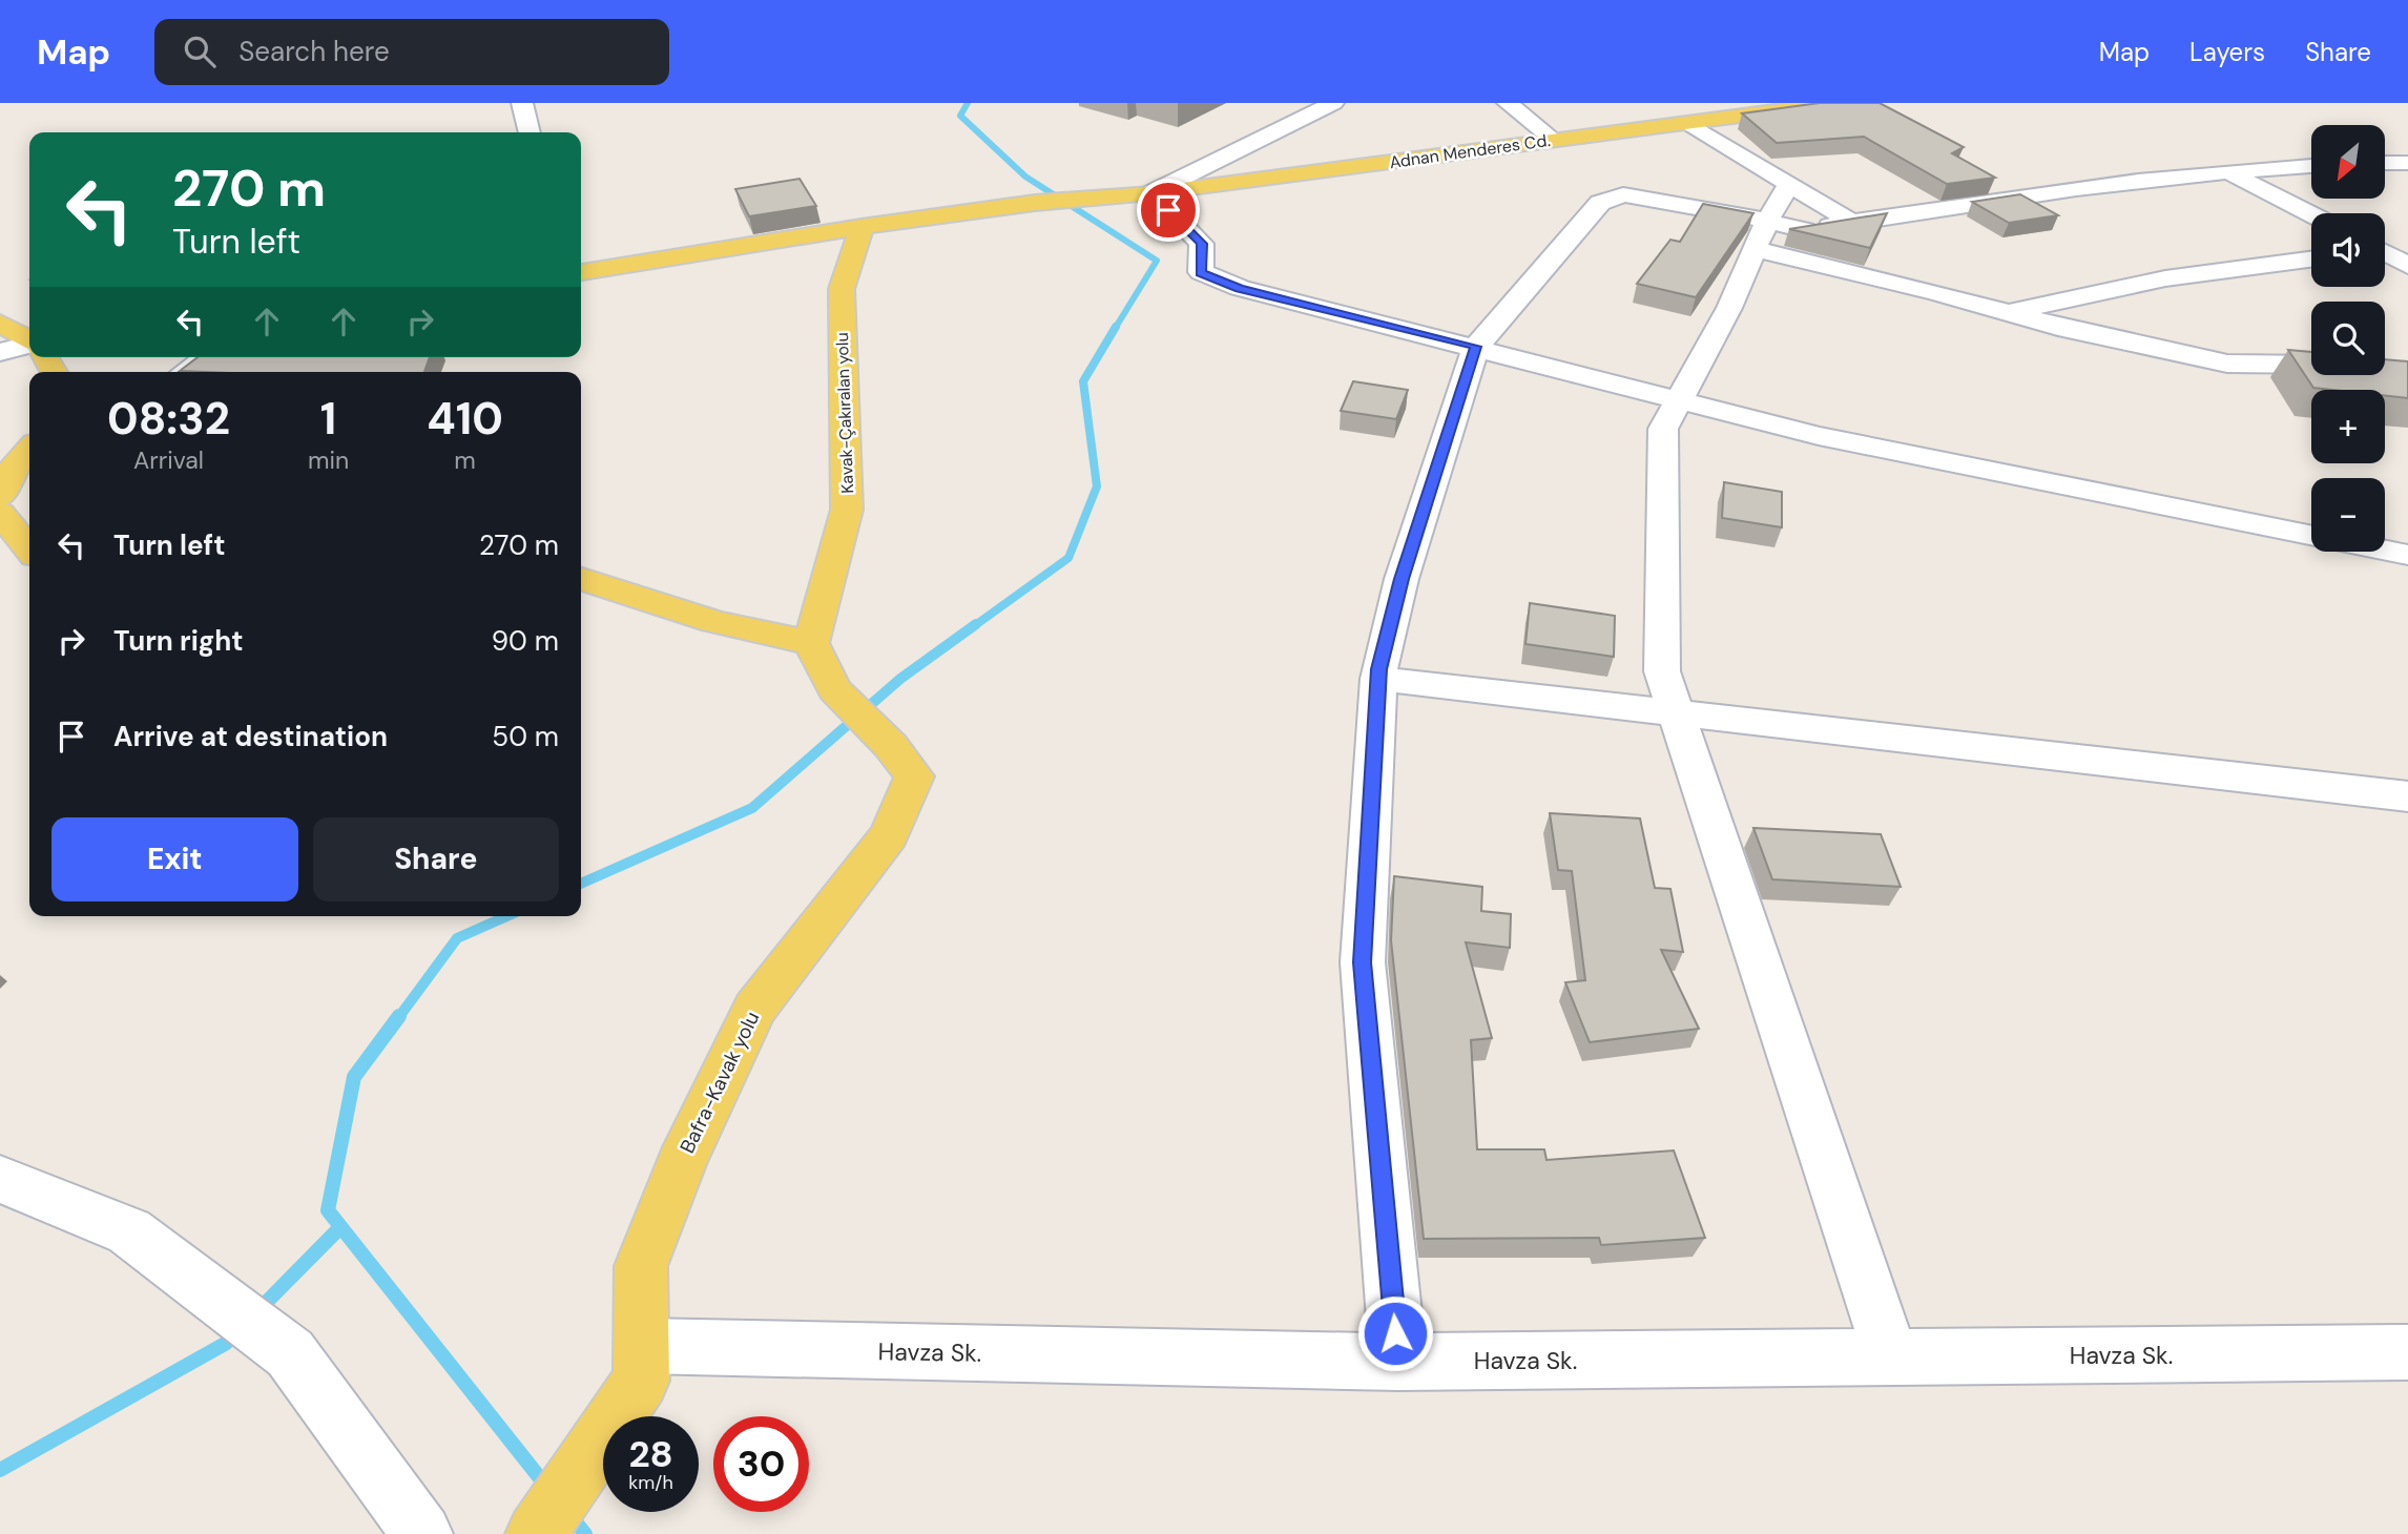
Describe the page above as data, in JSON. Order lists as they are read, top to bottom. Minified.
{"streets":{"main road":["Adnan Menderes Cd.","Kavak-Çakıralan yolu","Bafra-Kavak yolu"],"street":["Havza Sk."]},"crossings":[["Adnan Menderes Cd.","Kavak-Çakıralan yolu"],["Kavak-Çakıralan yolu","Bafra-Kavak yolu"],["Bafra-Kavak yolu","Havza Sk."]],"north":"bottom left","page":{"header":"Map","search":"Search here","nav":["Map","Layers","Share"],"map_buttons":["+","−"],"turn":["270 m","Turn left"],"eta":["08:32","Arrival","1","min","410","m"],"list":[{"name":"Turn left","value":"270 m"},{"name":"Turn right","value":"90 m"},{"name":"Arrive at destination","value":"50 m"}],"buttons":["Exit","Share"],"speed":"28 km/h","limit":"30"}}
